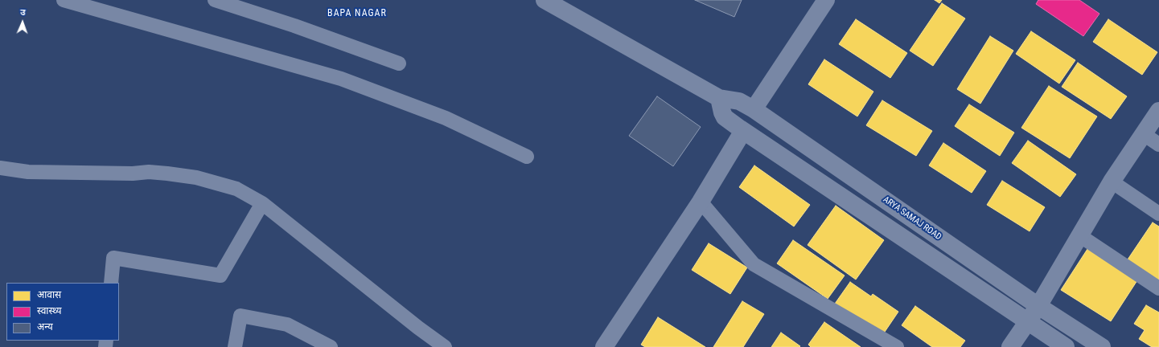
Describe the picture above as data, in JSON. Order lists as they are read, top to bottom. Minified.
{"streets":{"street":["ARYA SAMAJ ROAD"]},"districts":["BAPA NAGAR"],"legend":["आवास","स्वास्थ्य","अन्य"],"north":"top"}
